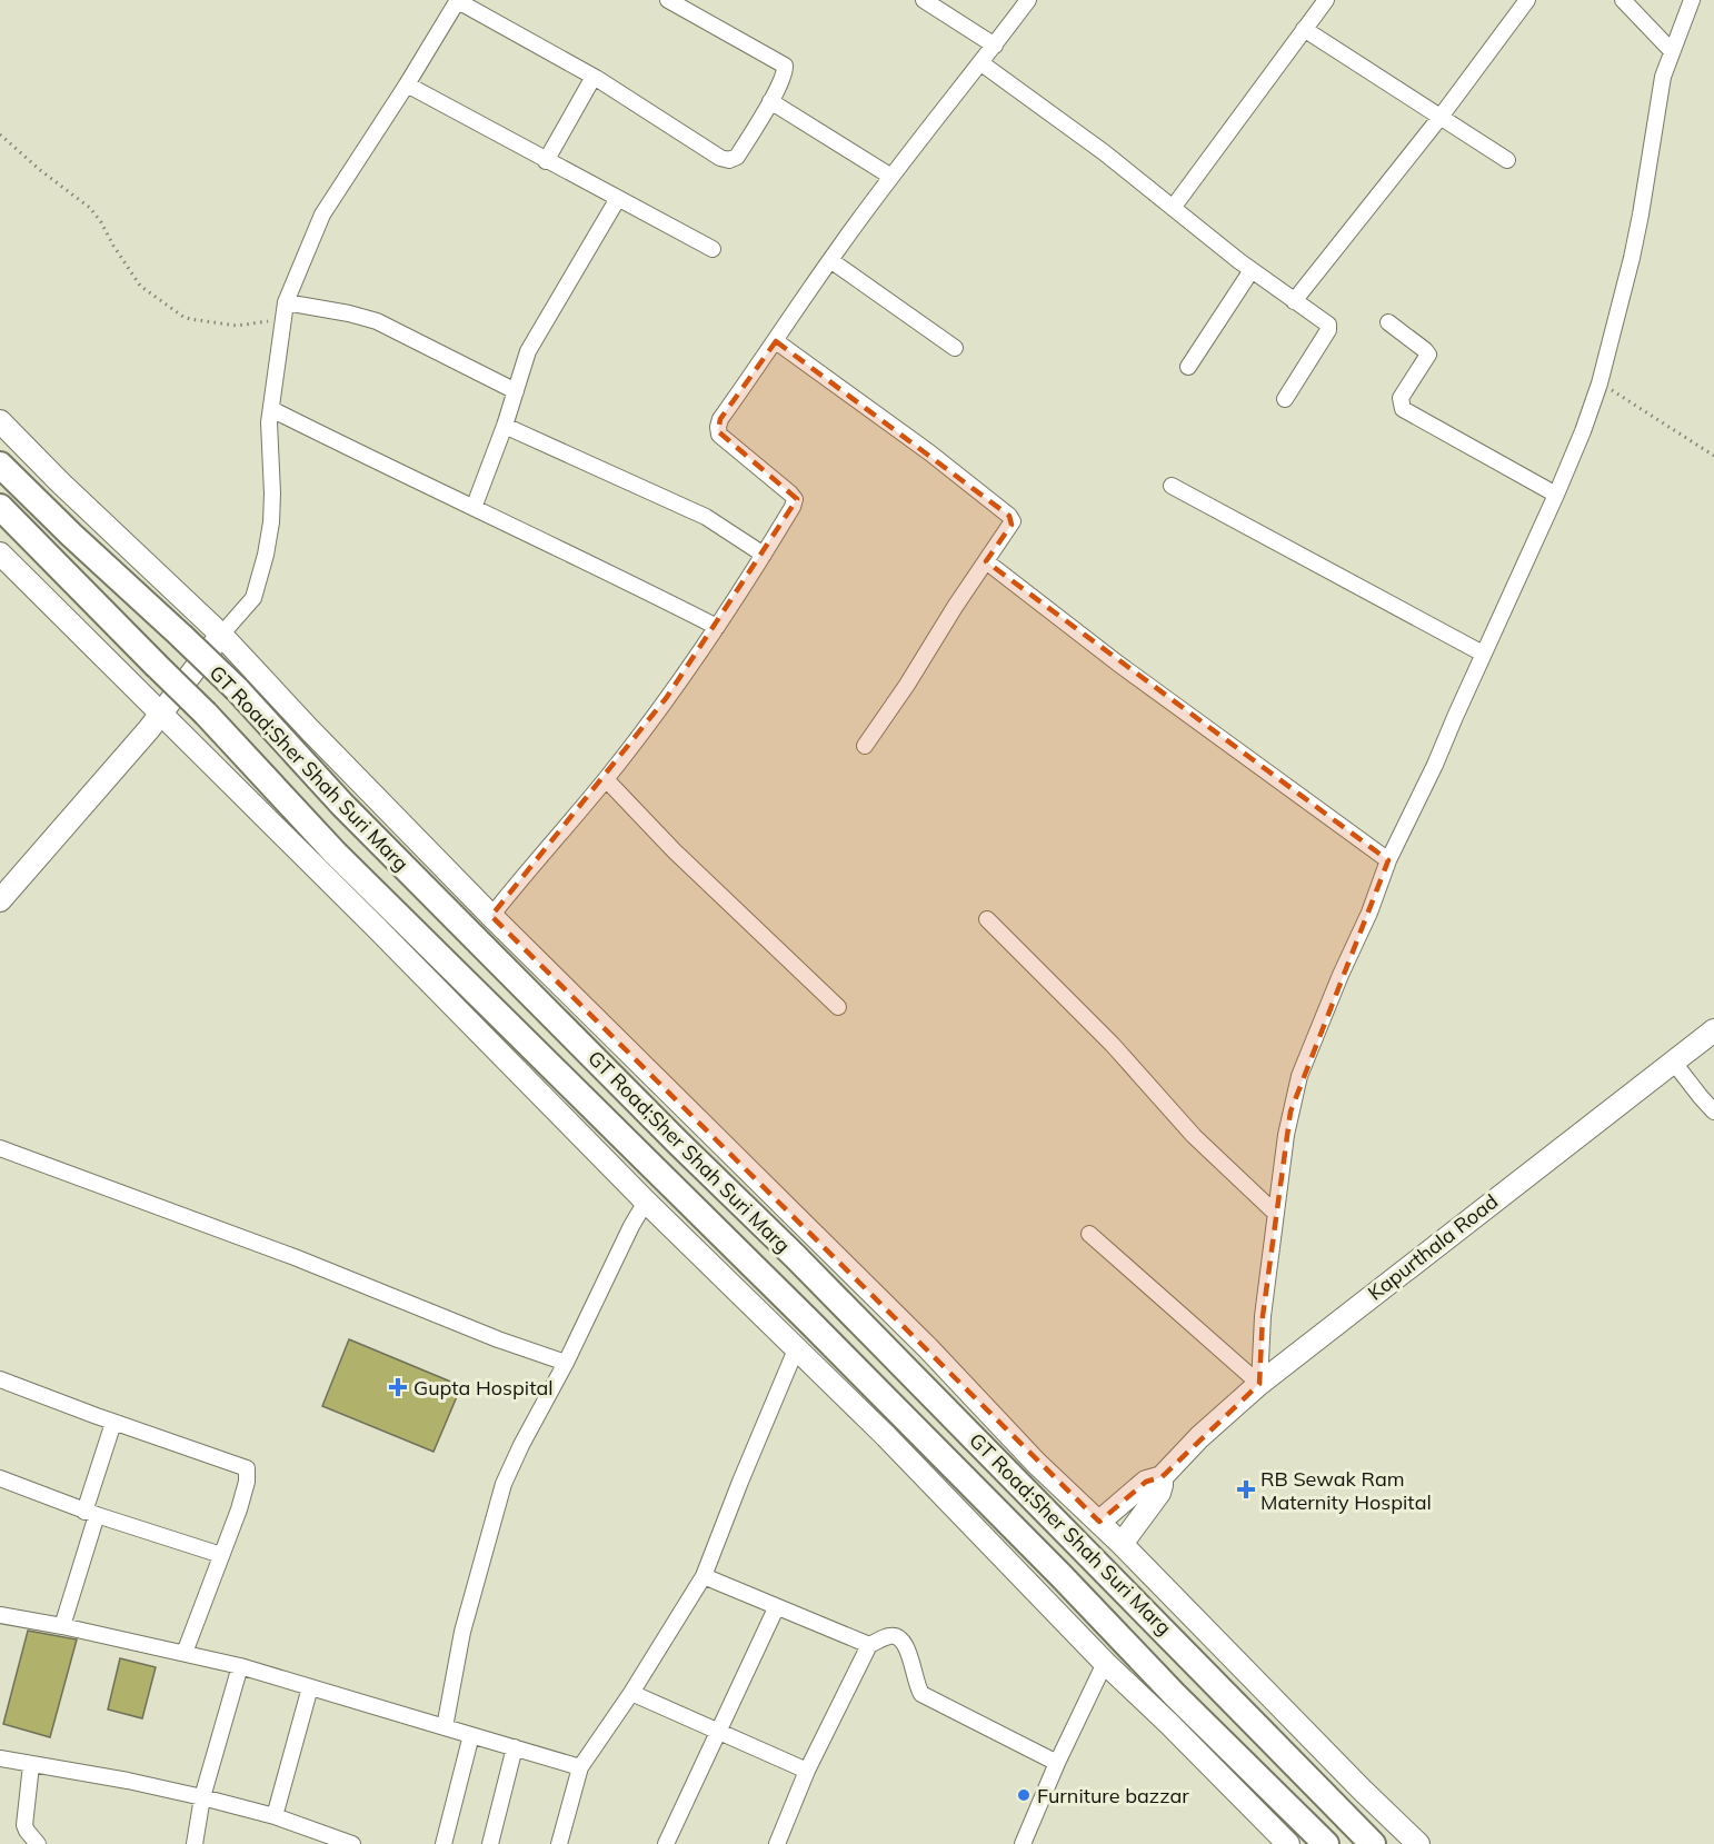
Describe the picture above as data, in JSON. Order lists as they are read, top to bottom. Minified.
{"streets":{"highway":["GT Road;Sher Shah Suri Marg"],"main road":["Kapurthala Road"]},"places":{"health":["Gupta Hospital","RB Sewak Ram Maternity Hospital"],"other":["Furniture bazzar"]}}
